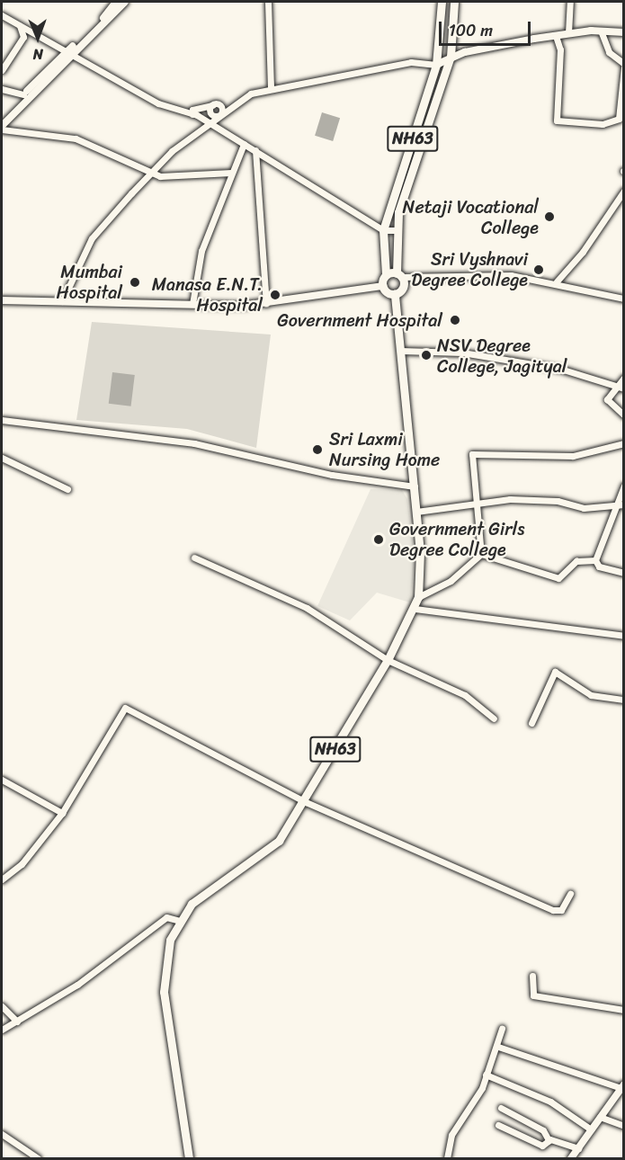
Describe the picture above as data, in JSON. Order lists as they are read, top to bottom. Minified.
{"streets":{"highway":["NH63"]},"places":["Netaji Vocational College","Sri Vyshnavi Degree College","Mumbai Hospital","Manasa E.N.T. Hospital","Government Hospital","NSV Degree College, Jagityal","Sri Laxmi Nursing Home","Government Girls Degree College"],"scale_bar":"100 m","north":"bottom"}
